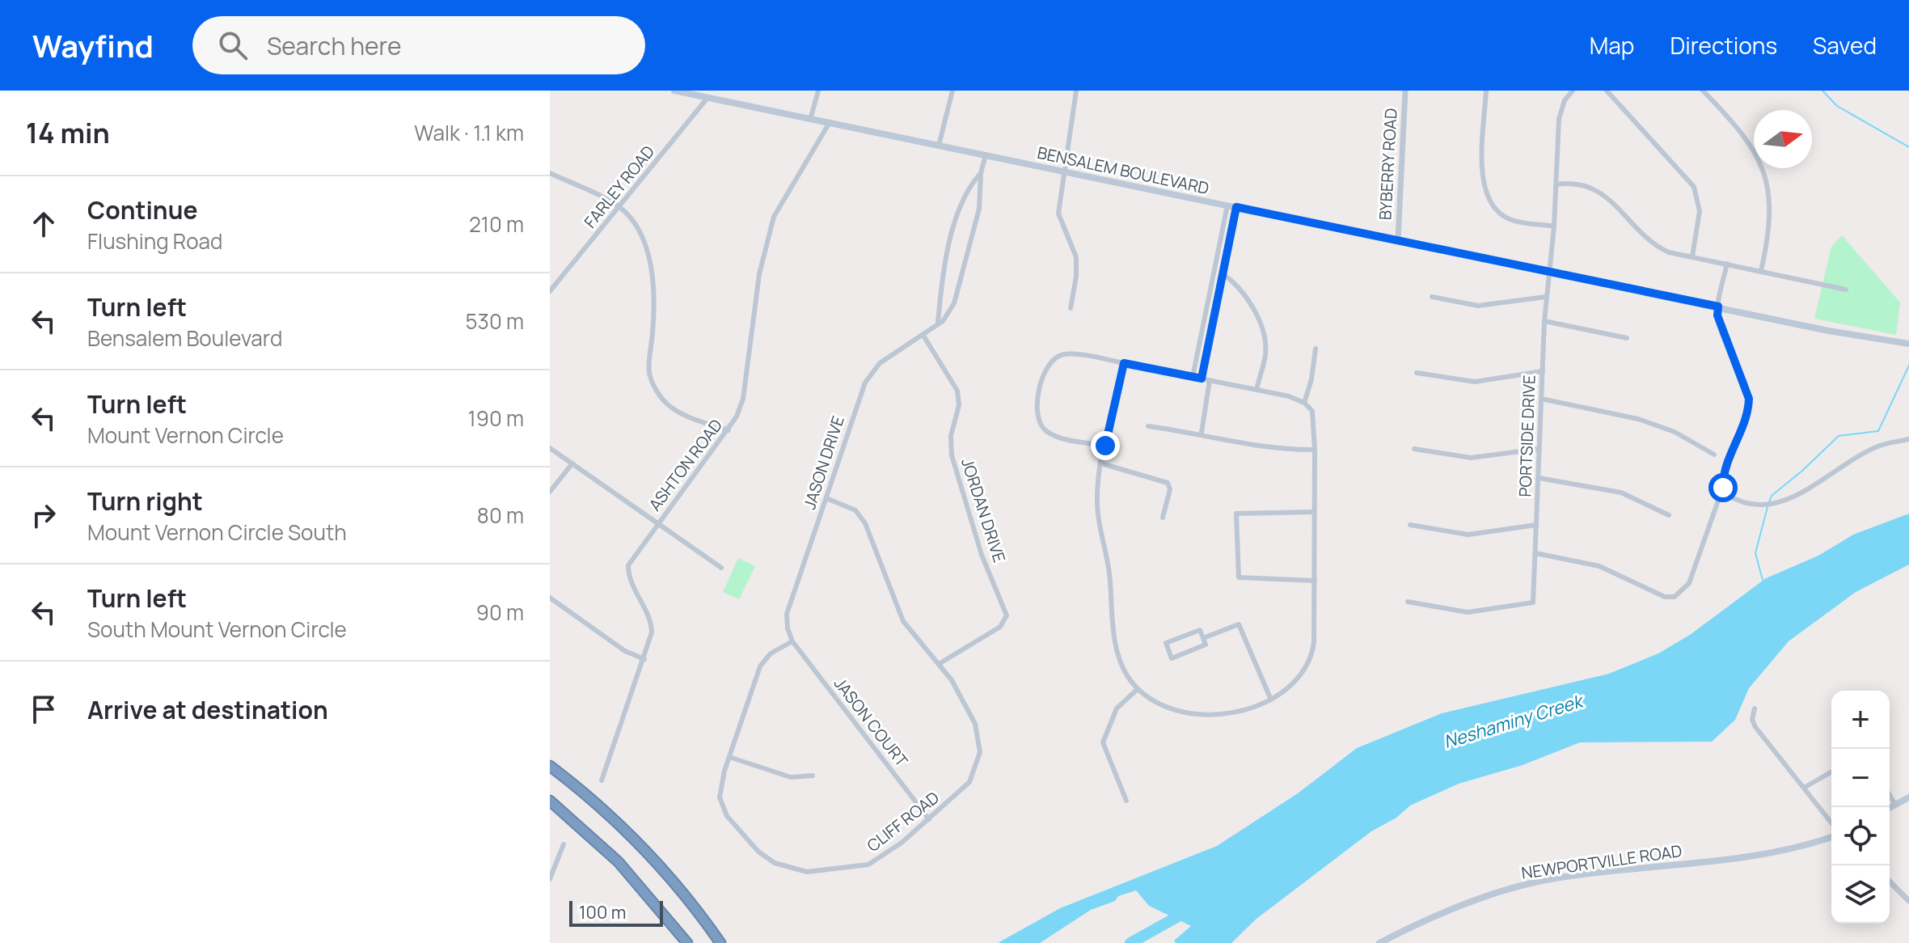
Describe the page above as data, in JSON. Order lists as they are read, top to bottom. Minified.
{"streets":{"main road":["BENSALEM BOULEVARD","NEWPORTVILLE ROAD"],"street":["BYBERRY ROAD","FARLEY ROAD","PORTSIDE DRIVE","JASON DRIVE","ASHTON ROAD","JORDAN DRIVE","JASON COURT","CLIFF ROAD"]},"crossings":[["BYBERRY ROAD","BENSALEM BOULEVARD"],["BENSALEM BOULEVARD","FARLEY ROAD"],["BENSALEM BOULEVARD","PORTSIDE DRIVE"],["BENSALEM BOULEVARD","JASON DRIVE"],["BENSALEM BOULEVARD","ASHTON ROAD"],["JASON DRIVE","JORDAN DRIVE"],["JASON DRIVE","JASON COURT"],["JASON DRIVE","CLIFF ROAD"],["JORDAN DRIVE","CLIFF ROAD"],["JASON COURT","CLIFF ROAD"]],"water":["Neshaminy Creek"],"scale_bar":"100 m","north":"right","page":{"header":"Wayfind","search":"Search here","nav":["Map","Directions","Saved"],"heading":["14 min","Walk · 1.1 km"],"list":[["Continue","Flushing Road","210 m"],["Turn left","Bensalem Boulevard","530 m"],["Turn left","Mount Vernon Circle","190 m"],["Turn right","Mount Vernon Circle South","80 m"],["Turn left","South Mount Vernon Circle","90 m"],"Arrive at destination"],"map_buttons":["+","−"],"scale":"100 m"}}
